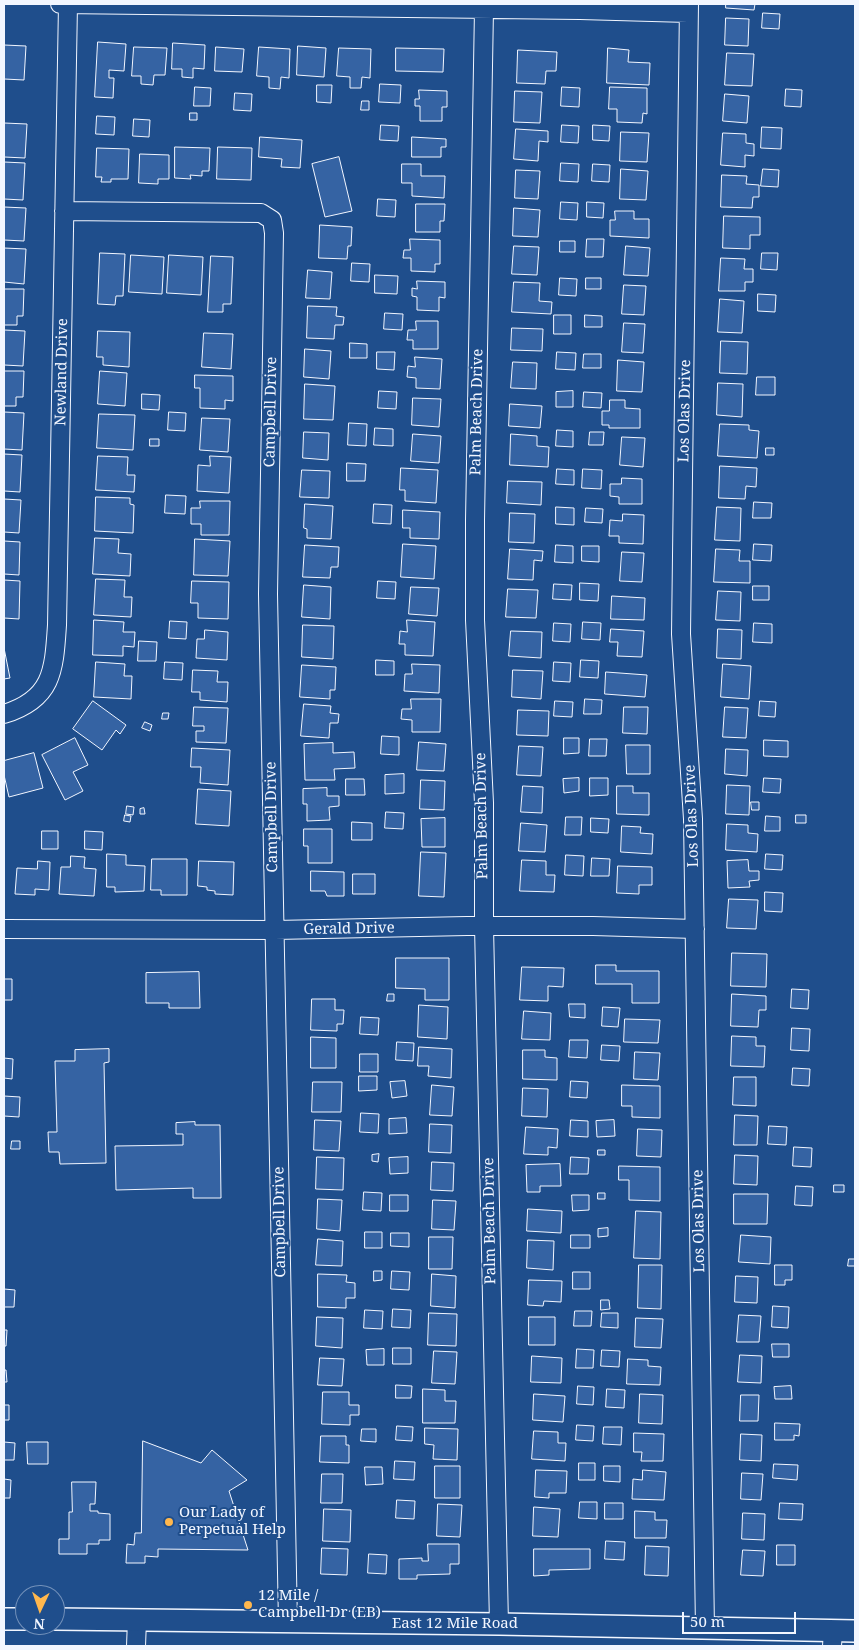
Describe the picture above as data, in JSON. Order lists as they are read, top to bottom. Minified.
{"streets":{"main road":["East 12 Mile Road"],"street":["Newland Drive","Los Olas Drive","Campbell Drive","Palm Beach Drive","Gerald Drive"]},"crossings":[["Newland Drive","Campbell Drive"],["Los Olas Drive","Gerald Drive"],["Los Olas Drive","East 12 Mile Road"],["Campbell Drive","Gerald Drive"],["Campbell Drive","East 12 Mile Road"],["Palm Beach Drive","Gerald Drive"],["Palm Beach Drive","East 12 Mile Road"]],"places":["Our Lady of Perpetual Help","12 Mile / Campbell Dr (EB)"],"scale_bar":"50 m","north":"bottom"}
